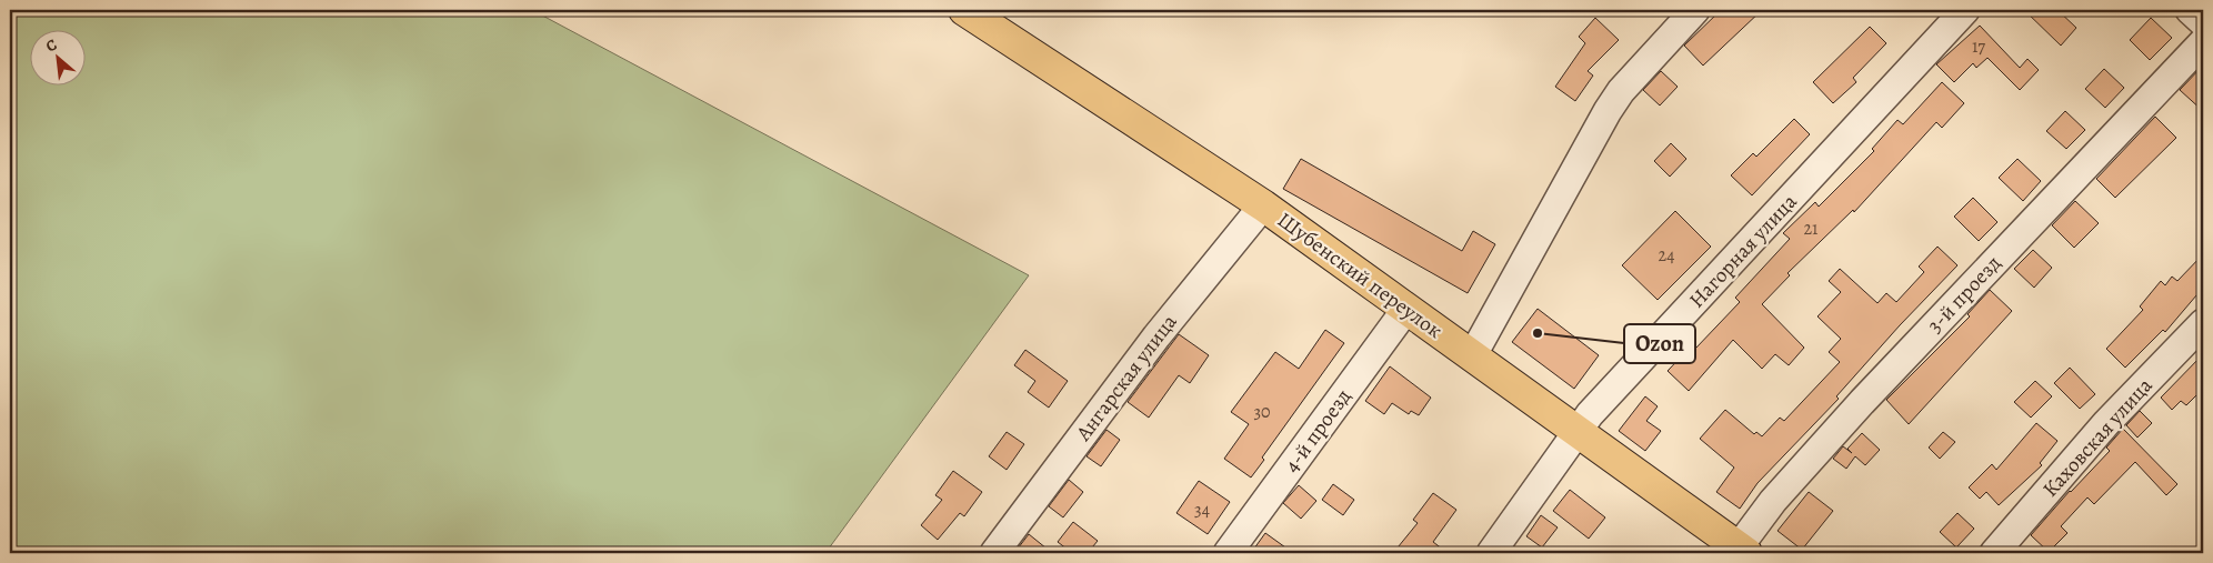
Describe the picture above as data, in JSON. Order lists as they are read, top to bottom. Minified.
{"streets":{"main road":["Шубенский переулок"],"street":["Нагорная улица","3-й проезд","Ангарская улица","4-й проезд","Каховская улица"]},"crossings":[["Нагорная улица","Шубенский переулок"],["Шубенский переулок","3-й проезд"],["Шубенский переулок","Ангарская улица"],["Шубенский переулок","4-й проезд"]],"places":["Ozon"],"house_numbers":["17","21","24","30","34"],"north":"top left"}
